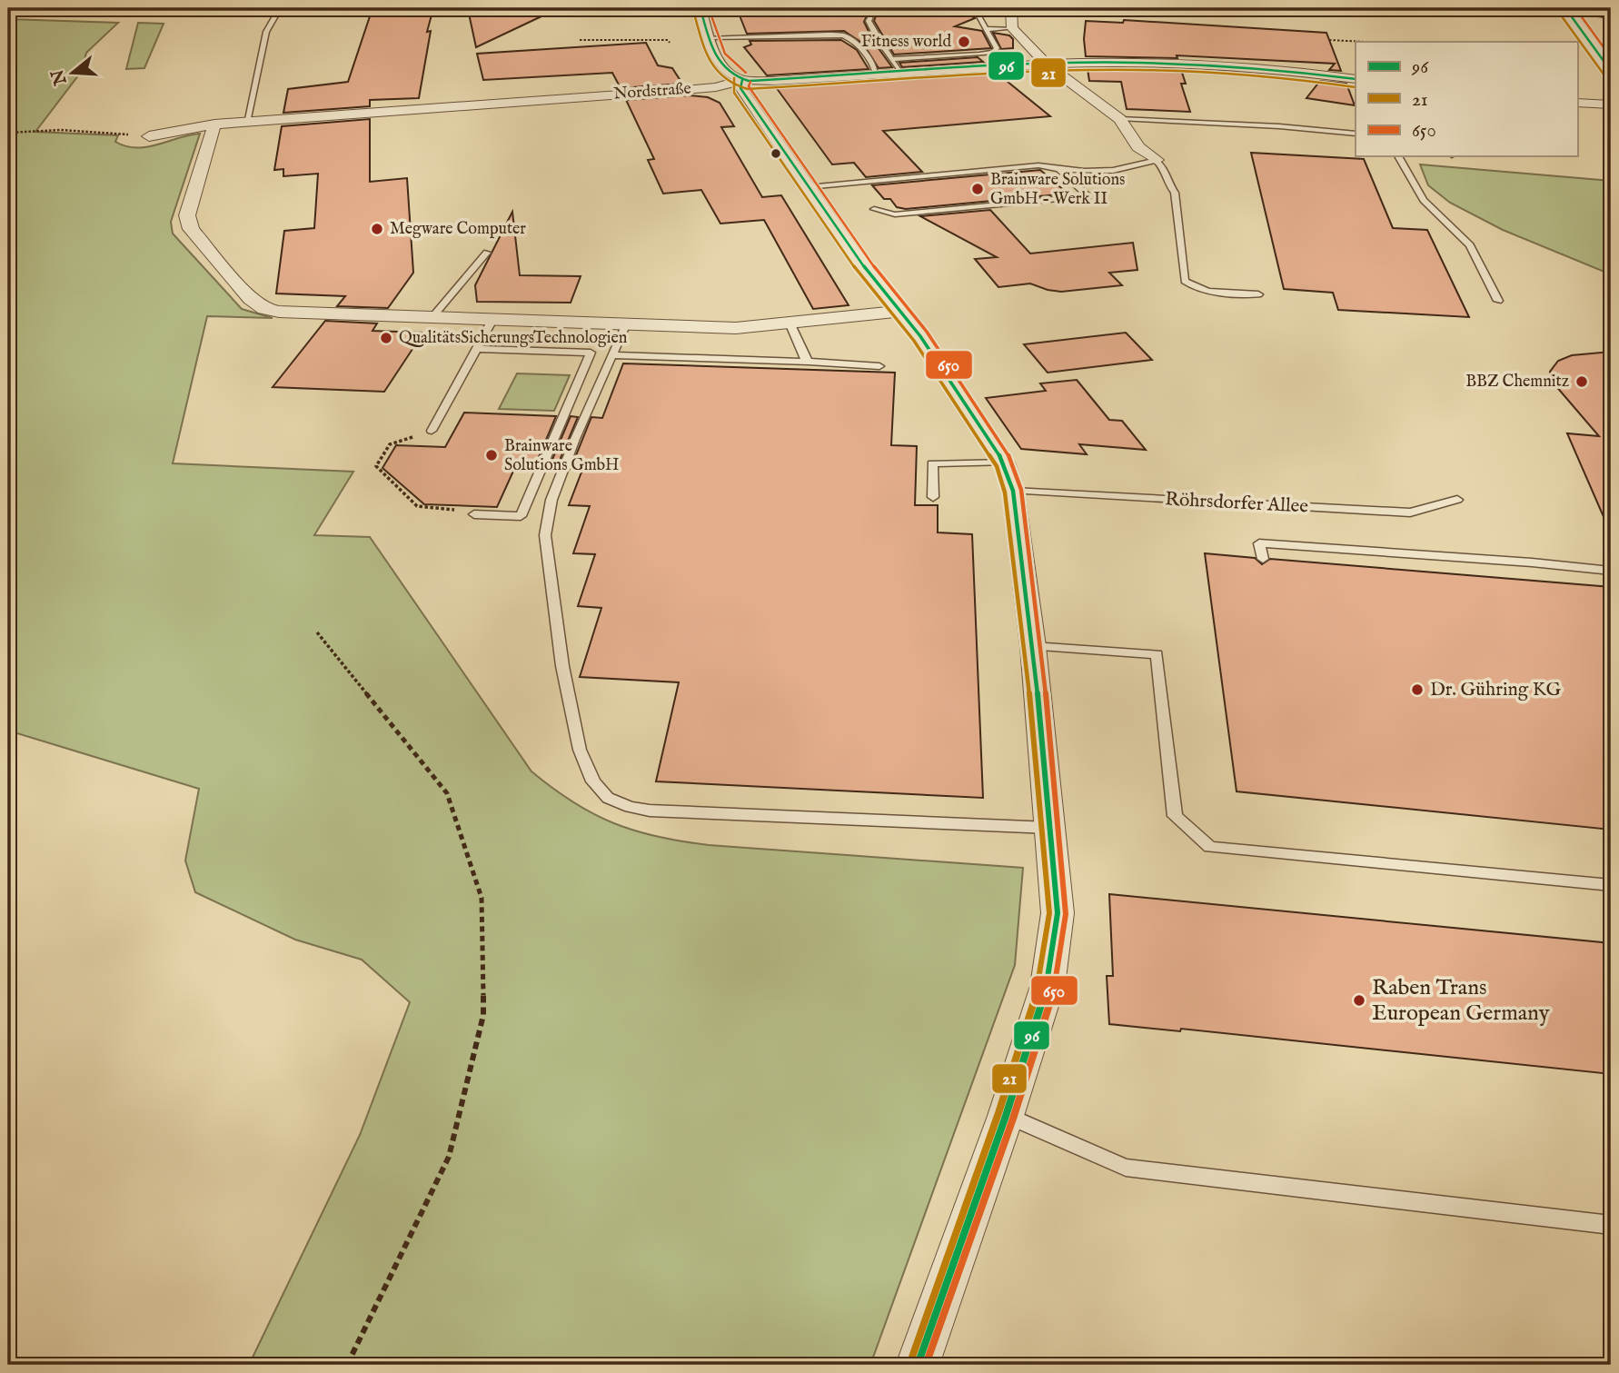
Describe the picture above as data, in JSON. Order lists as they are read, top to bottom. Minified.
{"streets":{"street":["Nordstraße"],"lane":["Röhrsdorfer Allee"]},"places":["Fitness world","Brainware Solutions GmbH - Werk II","Megware Computer","QualitätsSicherungsTechnologien","BBZ Chemnitz","Brainware Solutions GmbH","Dr. Gühring KG","Raben Trans European Germany"],"lines":["transit line 96","transit line 650","transit line 21"],"legend":["96","21","650"],"north":"left"}
